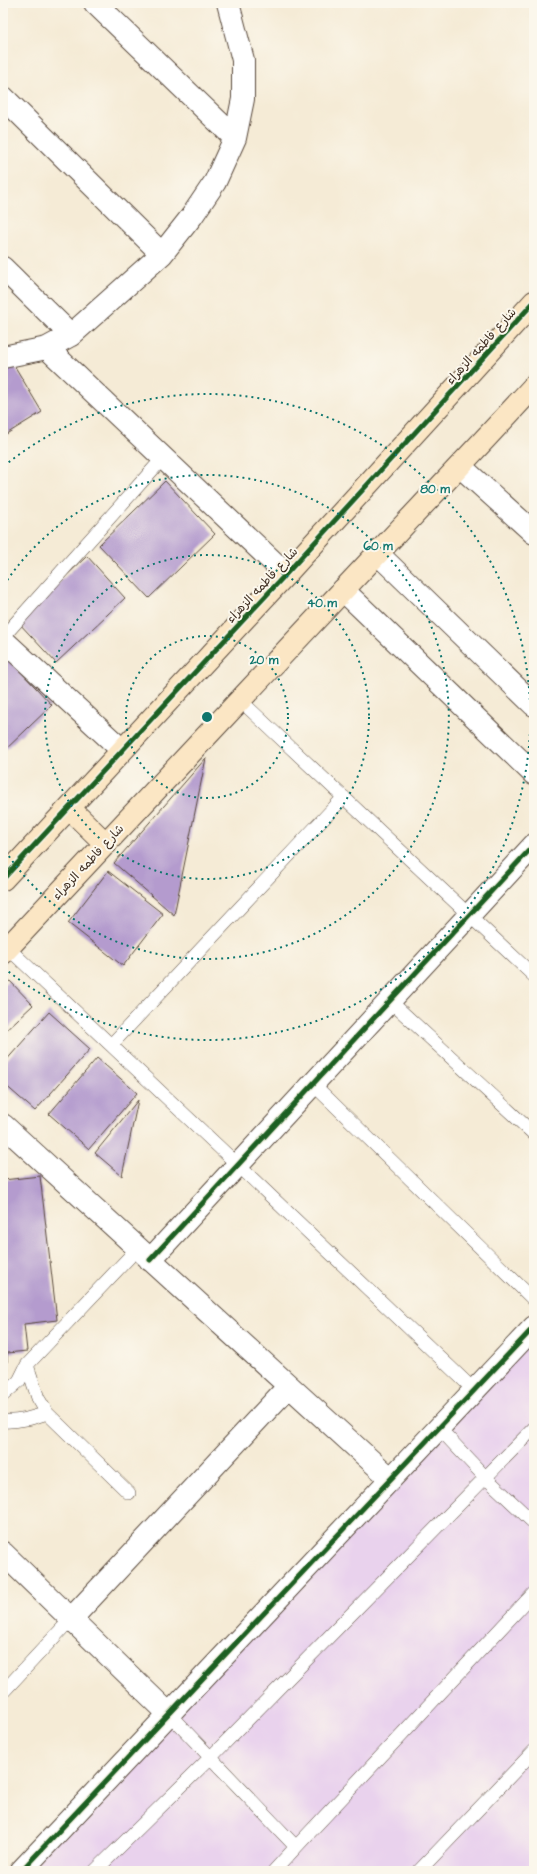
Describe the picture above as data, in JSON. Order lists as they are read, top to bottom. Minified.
{"streets":{"street":["شارع فاطمه الزهراء"]},"rings":["80 m","60 m","40 m","20 m"]}
